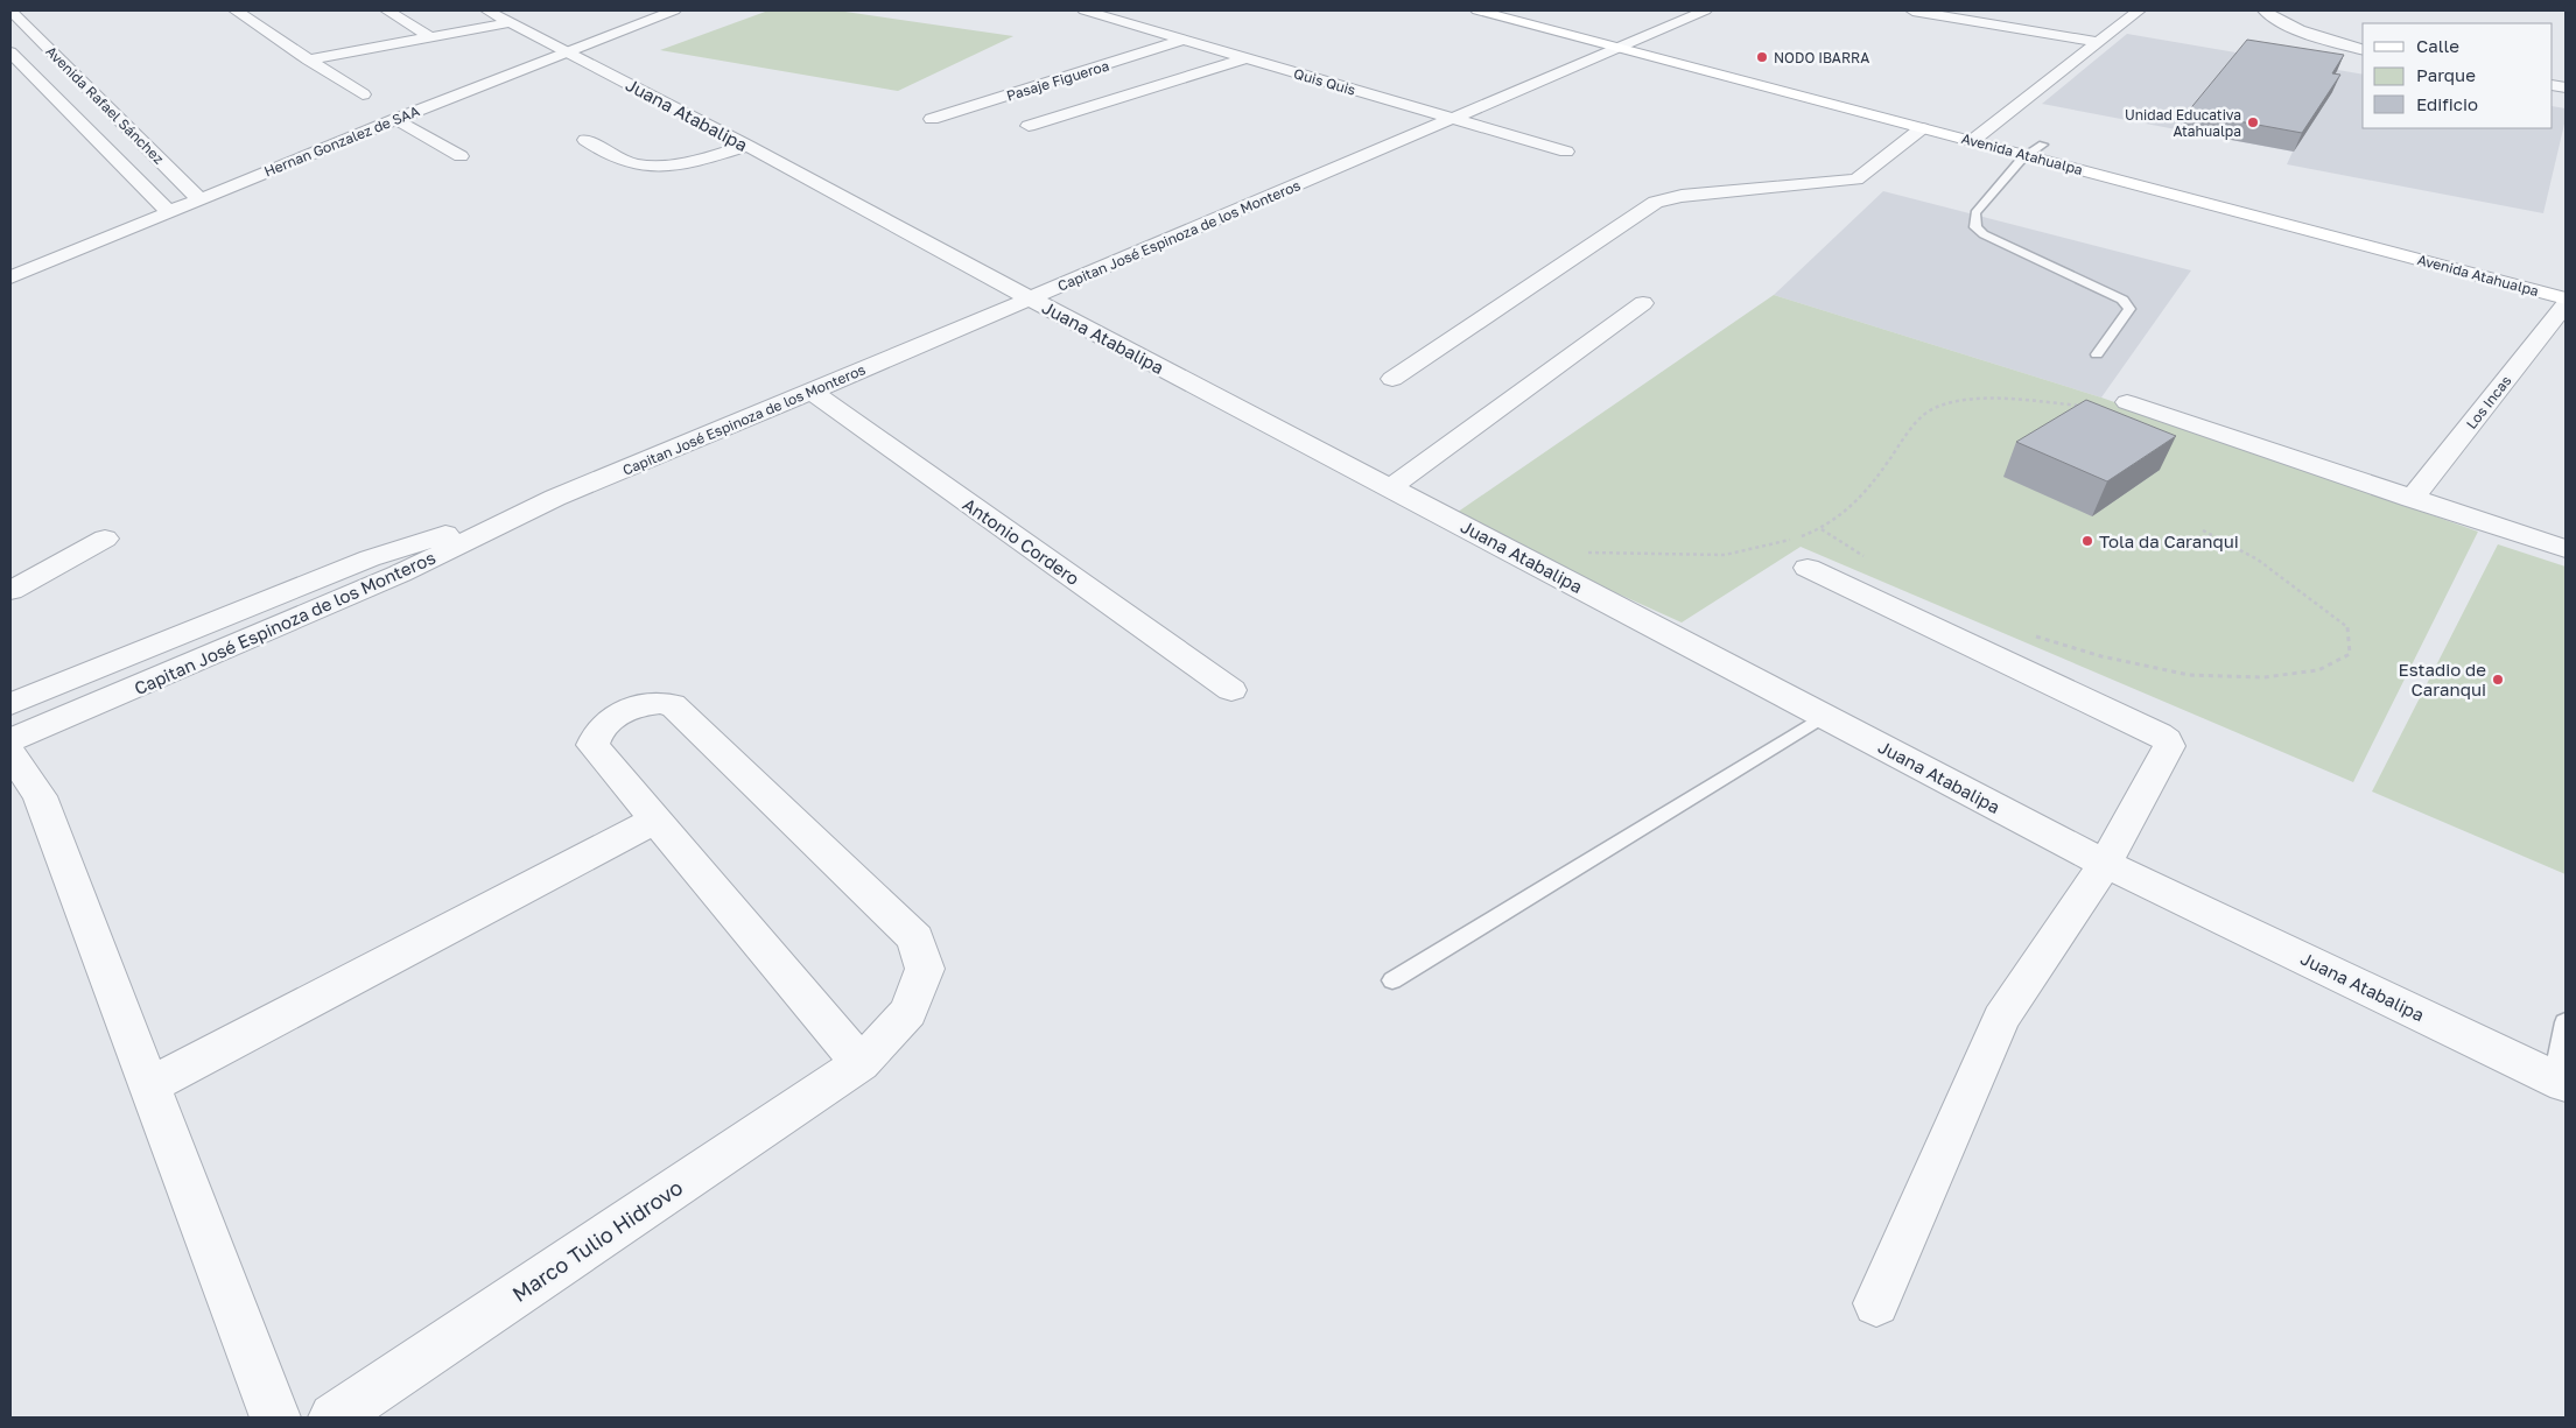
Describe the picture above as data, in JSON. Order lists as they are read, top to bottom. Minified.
{"streets":{"main road":["Avenida Atahualpa"],"street":["Pasaje Figueroa","Quis Quis","Avenida Rafael Sánchez","Juana Atabalipa","Hernan Gonzalez de SAA","Capitan José Espinoza de los Monteros","Los Incas","Antonio Cordero","Marco Tulio Hidrovo"]},"crossings":[["Pasaje Figueroa","Quis Quis"],["Quis Quis","Capitan José Espinoza de los Monteros"],["Avenida Rafael Sánchez","Hernan Gonzalez de SAA"],["Juana Atabalipa","Hernan Gonzalez de SAA"],["Juana Atabalipa","Capitan José Espinoza de los Monteros"],["Avenida Atahualpa","Capitan José Espinoza de los Monteros"],["Capitan José Espinoza de los Monteros","Antonio Cordero"]],"places":["NODO IBARRA","Unidad Educativa Atahualpa","Tola da Caranqui","Estadio de Caranqui"],"legend":["Calle","Parque","Edificio"]}
